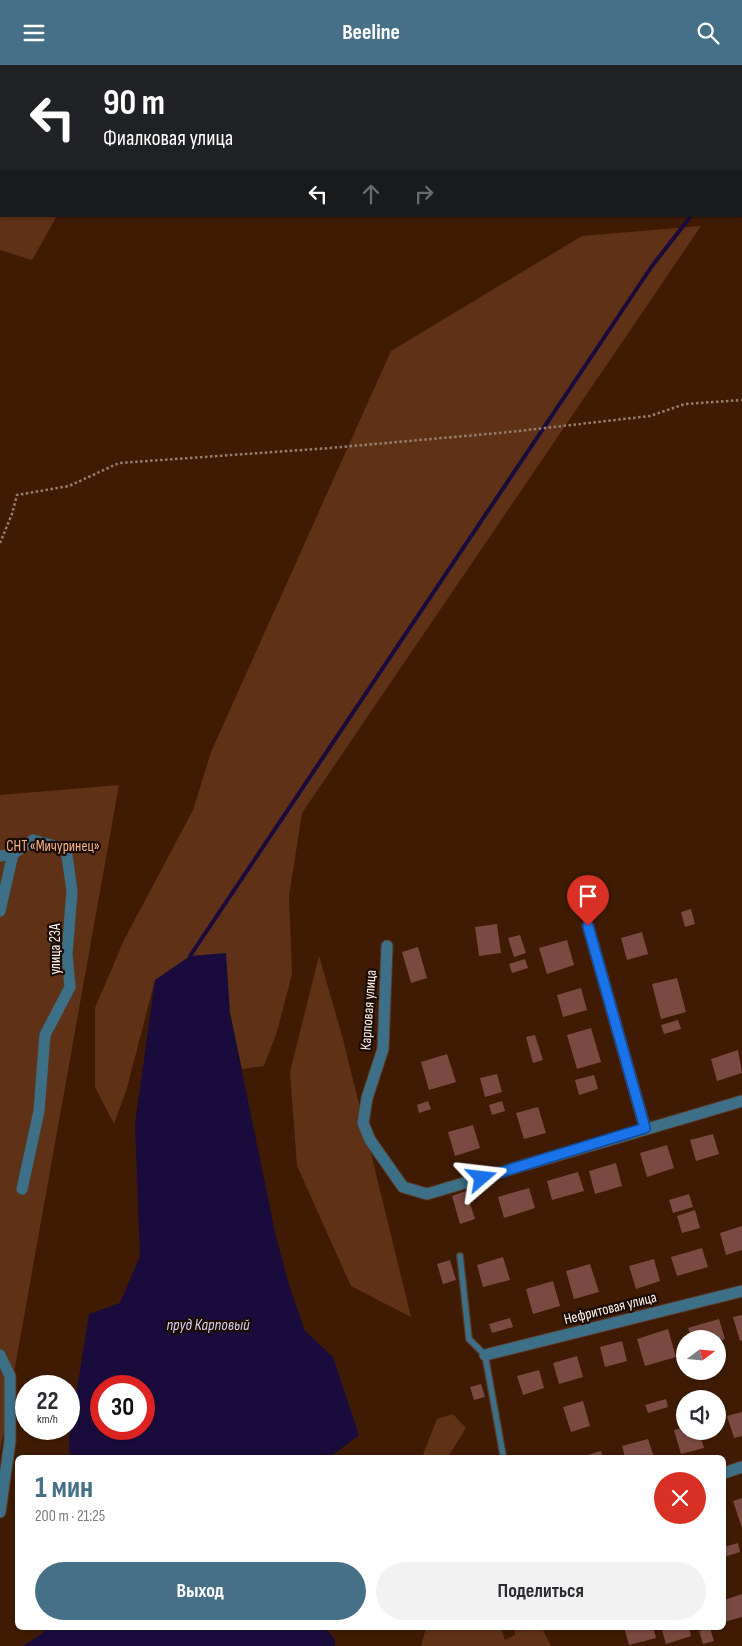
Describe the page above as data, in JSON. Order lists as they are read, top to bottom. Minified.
{"streets":{"street":["улица 23А","Карповая улица","Нефритовая улица"]},"water":["пруд Карповый"],"parks":["СНТ «Мичуринец»"],"north":"right","page":{"header":"Beeline","turn":["90 m","Фиалковая улица"],"speed":"22 km/h","limit":"30","heading":["1 мин","200 m · 21:25"],"buttons":["Выход","Поделиться"]}}
